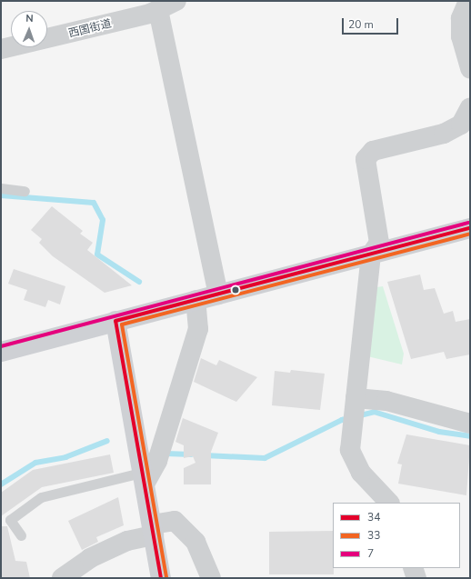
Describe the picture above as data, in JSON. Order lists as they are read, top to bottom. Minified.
{"streets":{"street":["西国街道"]},"lines":["transit line 7","transit line 34","transit line 33"],"legend":["34","33","7"],"scale_bar":"20 m","north":"top"}
